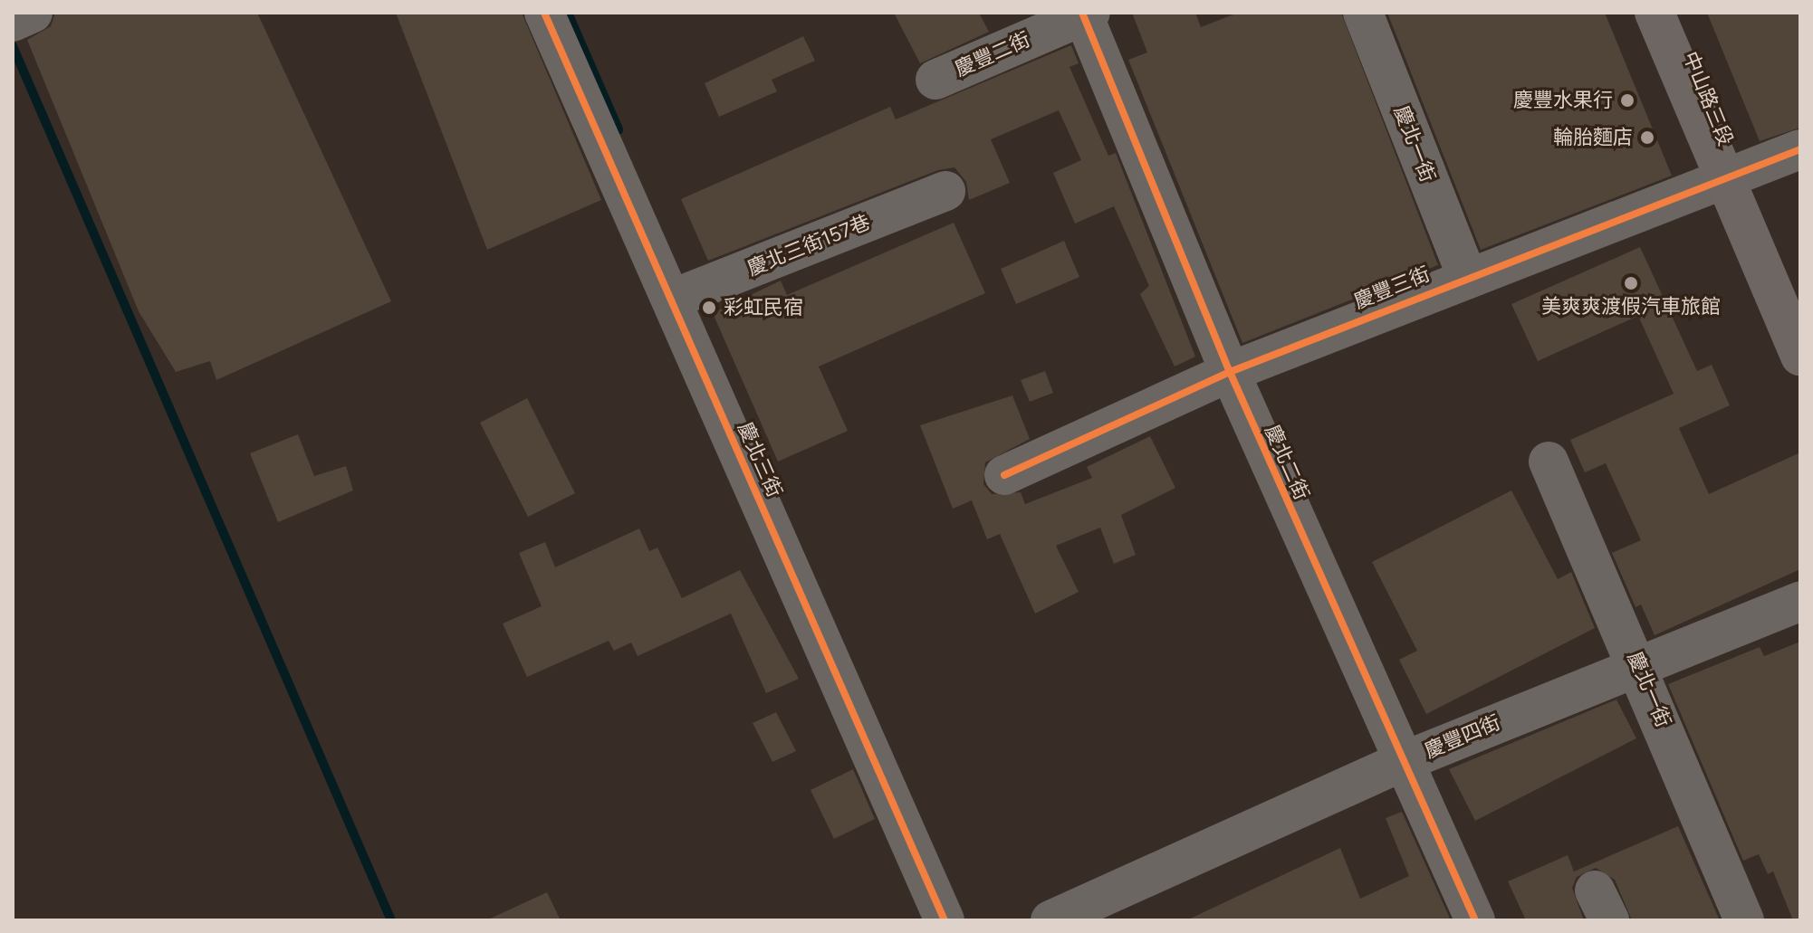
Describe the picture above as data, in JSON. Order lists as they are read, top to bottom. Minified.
{"streets":{"main road":["中山路三段"],"street":["慶豐二街","慶北一街","慶北三街157巷","慶豐三街","慶北三街","慶北二街","慶豐四街"]},"crossings":[["慶豐二街","慶北二街"],["中山路三段","慶豐三街"],["慶北一街","慶豐三街"],["慶北一街","慶豐四街"],["慶北三街157巷","慶北三街"],["慶豐三街","慶北二街"],["慶北二街","慶豐四街"]],"places":["慶豐水果行","輪胎麵店","美爽爽渡假汽車旅館","彩虹民宿"]}
